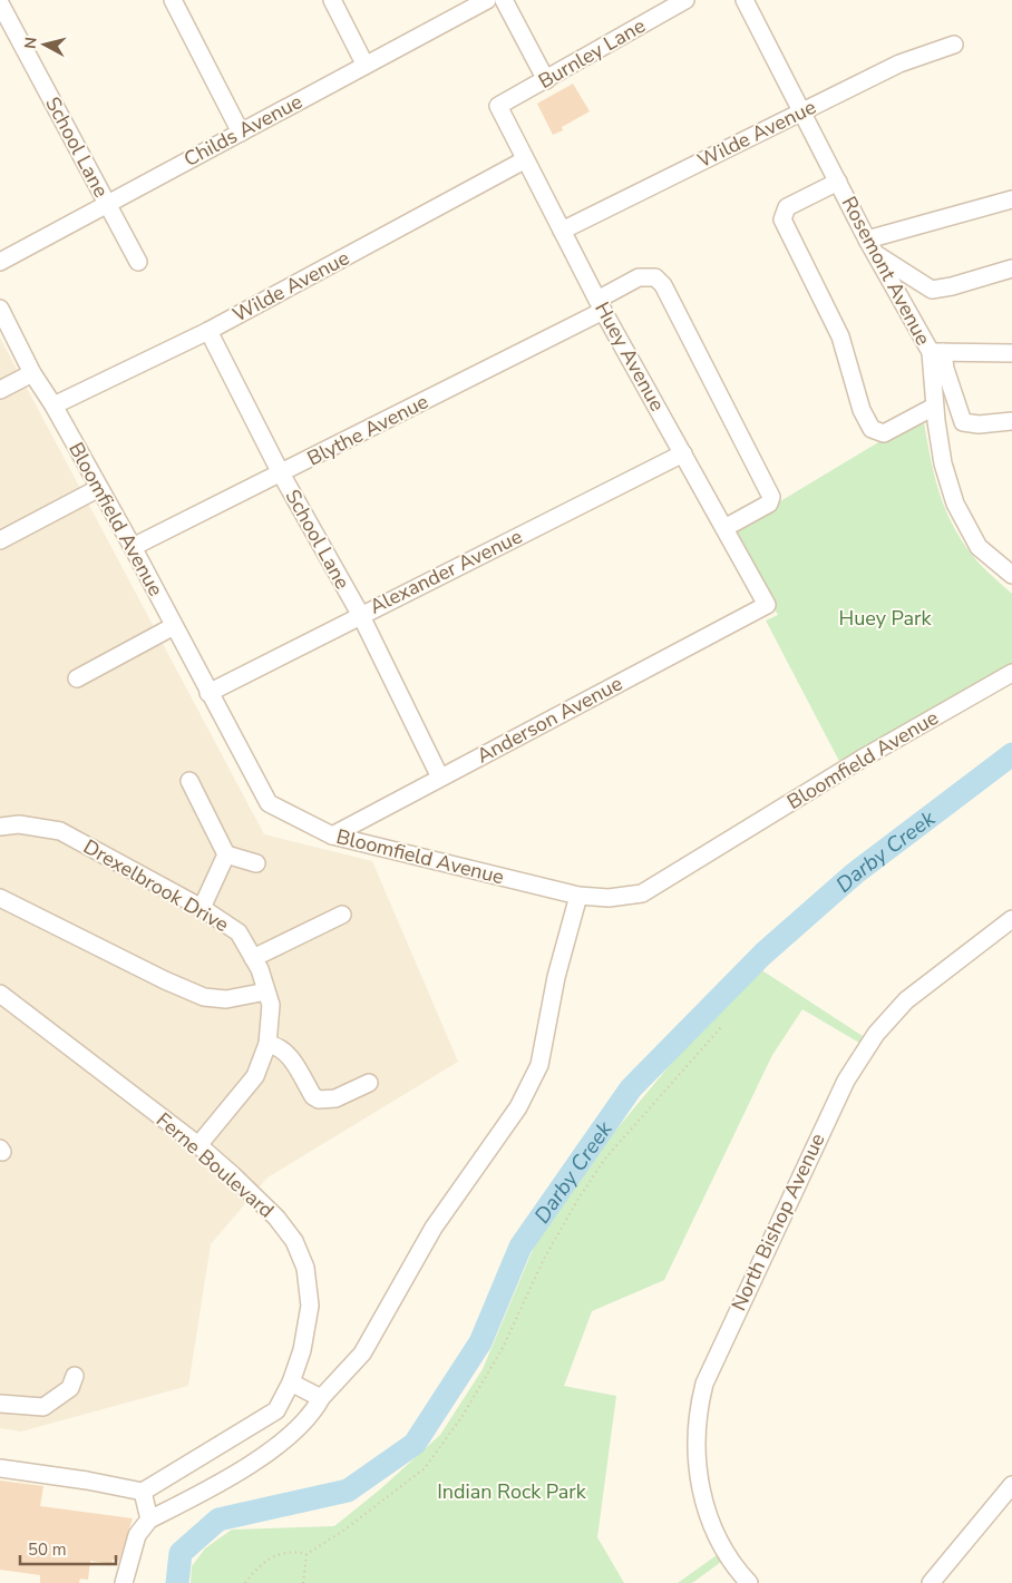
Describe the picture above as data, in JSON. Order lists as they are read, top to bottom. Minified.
{"streets":{"street":["Burnley Lane","Childs Avenue","Wilde Avenue","School Lane","Rosemont Avenue","Huey Avenue","Blythe Avenue","Bloomfield Avenue","Alexander Avenue","Anderson Avenue","Drexelbrook Drive","Ferne Boulevard","North Bishop Avenue"]},"crossings":[["Burnley Lane","Huey Avenue"],["Childs Avenue","School Lane"],["Wilde Avenue","School Lane"],["Wilde Avenue","Rosemont Avenue"],["Wilde Avenue","Huey Avenue"],["Wilde Avenue","Bloomfield Avenue"],["School Lane","Blythe Avenue"],["School Lane","Alexander Avenue"],["School Lane","Anderson Avenue"],["Huey Avenue","Blythe Avenue"],["Huey Avenue","Alexander Avenue"],["Huey Avenue","Anderson Avenue"],["Blythe Avenue","Bloomfield Avenue"],["Bloomfield Avenue","Alexander Avenue"],["Bloomfield Avenue","Anderson Avenue"],["Drexelbrook Drive","Ferne Boulevard"]],"water":["Darby Creek"],"parks":["Huey Park","Indian Rock Park"],"scale_bar":"50 m","north":"left"}
